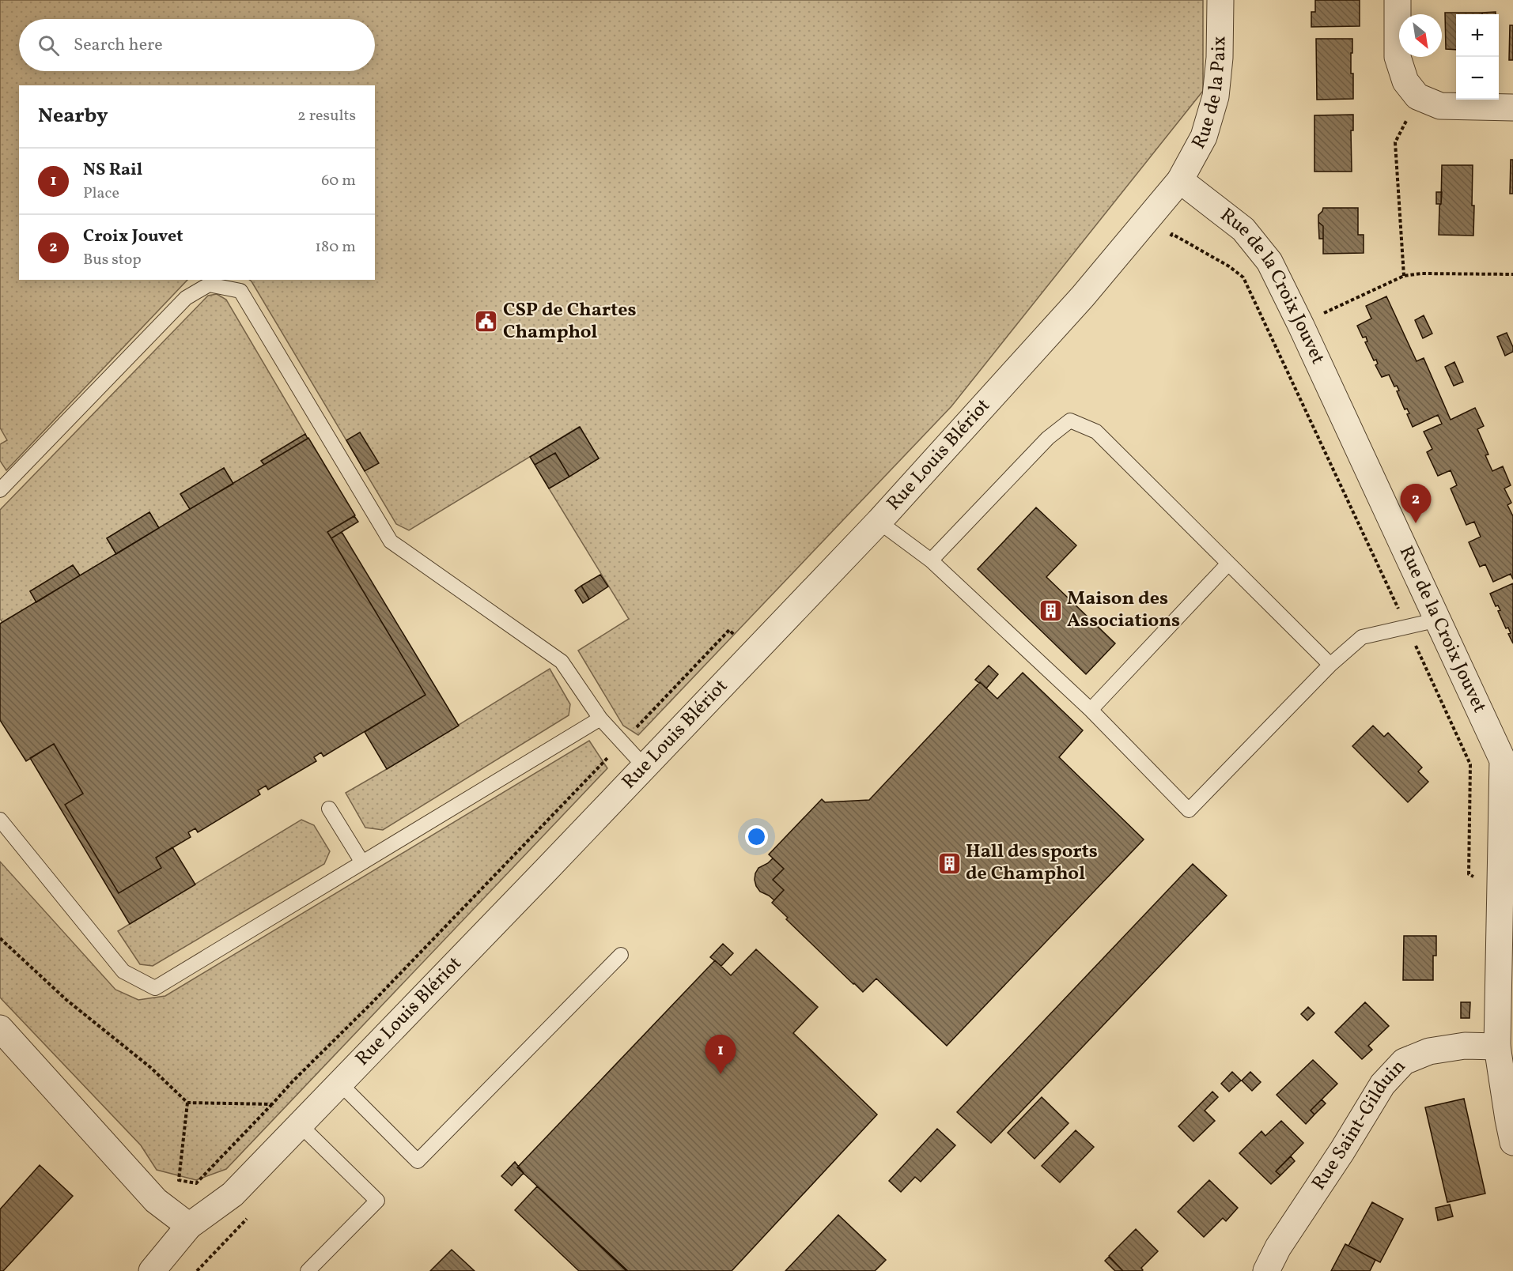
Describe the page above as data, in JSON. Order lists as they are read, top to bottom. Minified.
{"streets":{"street":["Rue de la Paix","Rue de la Croix Jouvet","Rue Louis Blériot","Rue Saint-Gilduin"]},"crossings":[["Rue de la Paix","Rue de la Croix Jouvet"],["Rue de la Paix","Rue Louis Blériot"],["Rue de la Croix Jouvet","Rue Louis Blériot"],["Rue de la Croix Jouvet","Rue Saint-Gilduin"]],"places":{"public building":["CSP de Chartes Champhol"],"building":["Maison des Associations","Hall des sports de Champhol"]},"north":"bottom right","page":{"map_buttons":["+","−"],"search":"Search here","heading":["Nearby","2 results"],"list":[{"mark":"1","name":"NS Rail","note":"Place","value":"60 m"},{"mark":"2","name":"Croix Jouvet","note":"Bus stop","value":"180 m"}],"pins":["2","1"]}}
